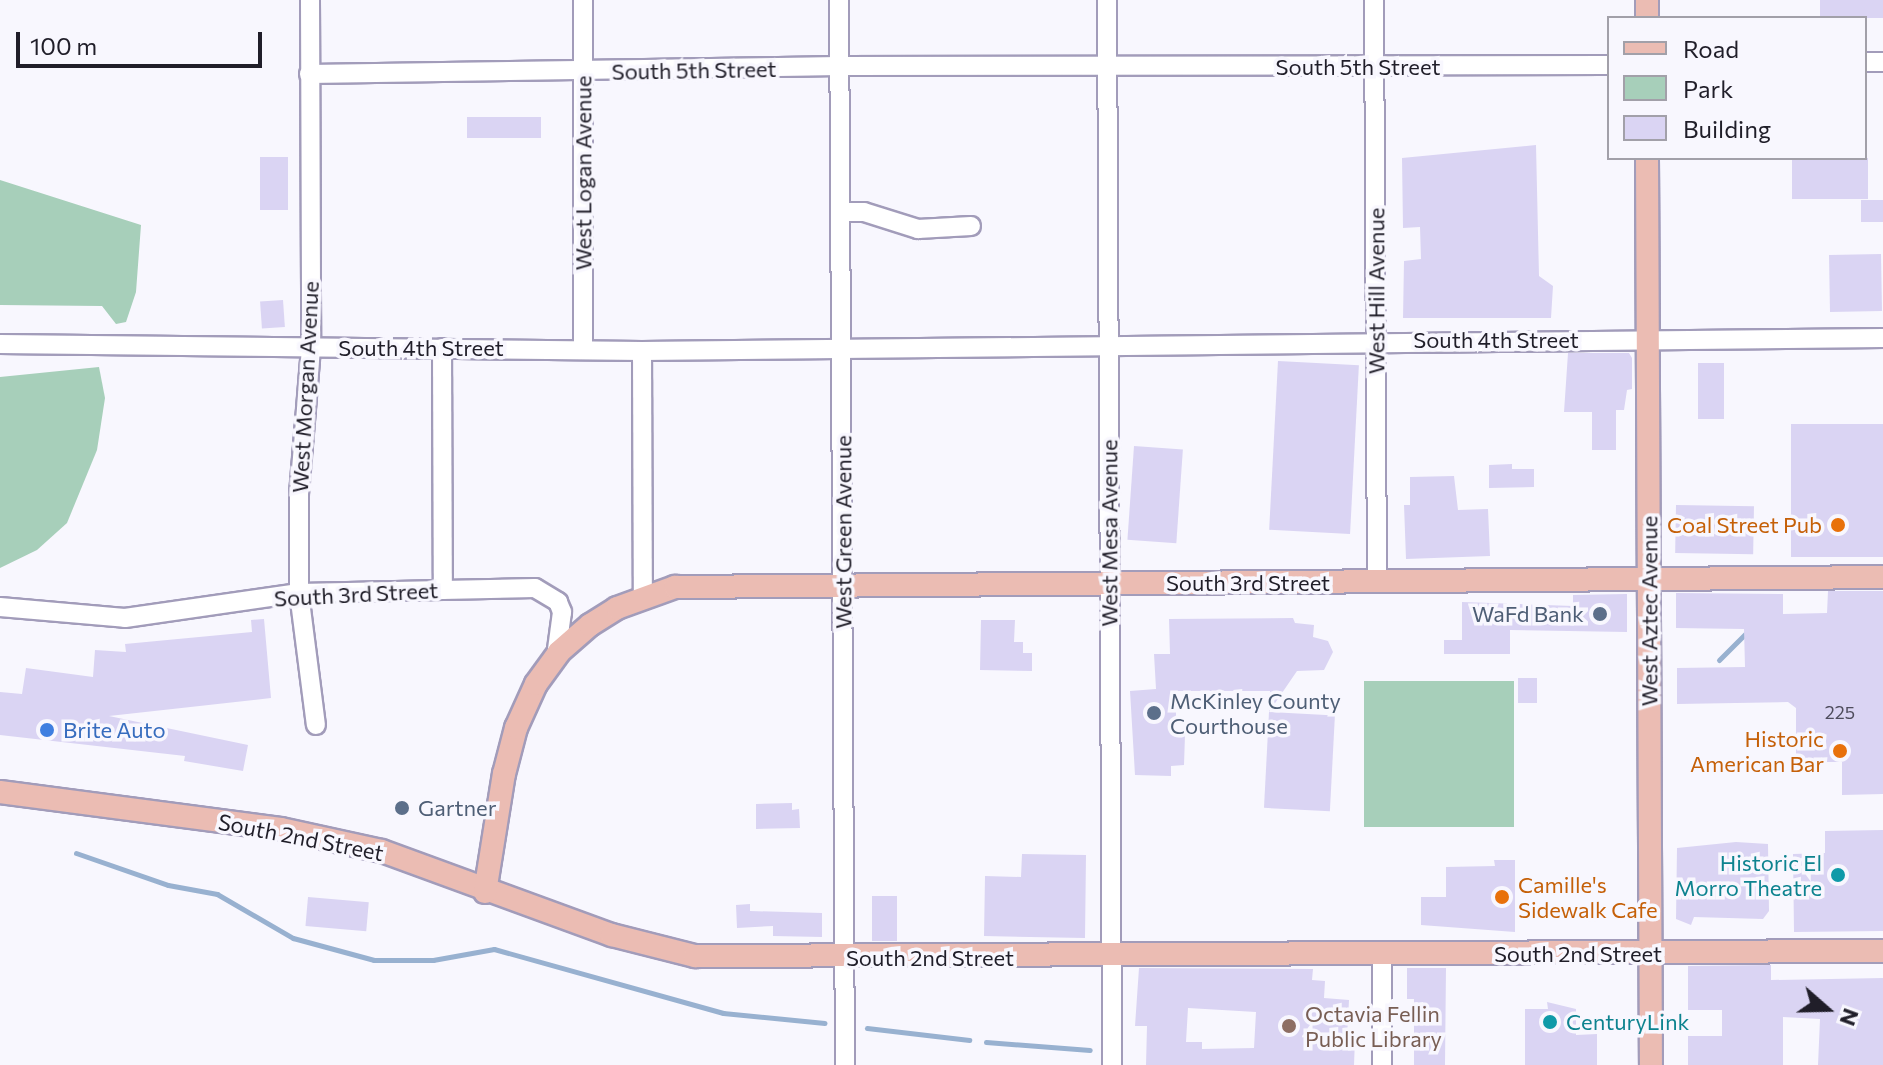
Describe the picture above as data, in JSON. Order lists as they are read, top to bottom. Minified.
{"streets":{"main road":["South 3rd Street","West Aztec Avenue","South 2nd Street"],"street":["South 5th Street","West Logan Avenue","West Hill Avenue","South 4th Street","West Morgan Avenue","West Green Avenue","West Mesa Avenue"]},"crossings":[["South 5th Street","West Logan Avenue"],["South 5th Street","West Hill Avenue"],["South 5th Street","West Morgan Avenue"],["South 5th Street","West Green Avenue"],["South 5th Street","West Mesa Avenue"],["West Logan Avenue","South 4th Street"],["West Hill Avenue","South 4th Street"],["West Hill Avenue","South 3rd Street"],["South 4th Street","West Morgan Avenue"],["South 4th Street","West Green Avenue"],["South 4th Street","West Mesa Avenue"],["South 4th Street","West Aztec Avenue"],["West Morgan Avenue","South 3rd Street"],["West Green Avenue","South 3rd Street"],["West Green Avenue","South 2nd Street"],["West Mesa Avenue","South 3rd Street"],["West Mesa Avenue","South 2nd Street"],["South 3rd Street","West Aztec Avenue"],["West Aztec Avenue","South 2nd Street"]],"places":["Coal Street Pub","WaFd Bank","McKinley County Courthouse","Brite Auto","Historic American Bar","Gartner","Historic El Morro Theatre","Camille's Sidewalk Cafe","CenturyLink","Octavia Fellin Public Library"],"house_numbers":["225"],"legend":["Road","Park","Building"],"scale_bar":"100 m","north":"right"}
